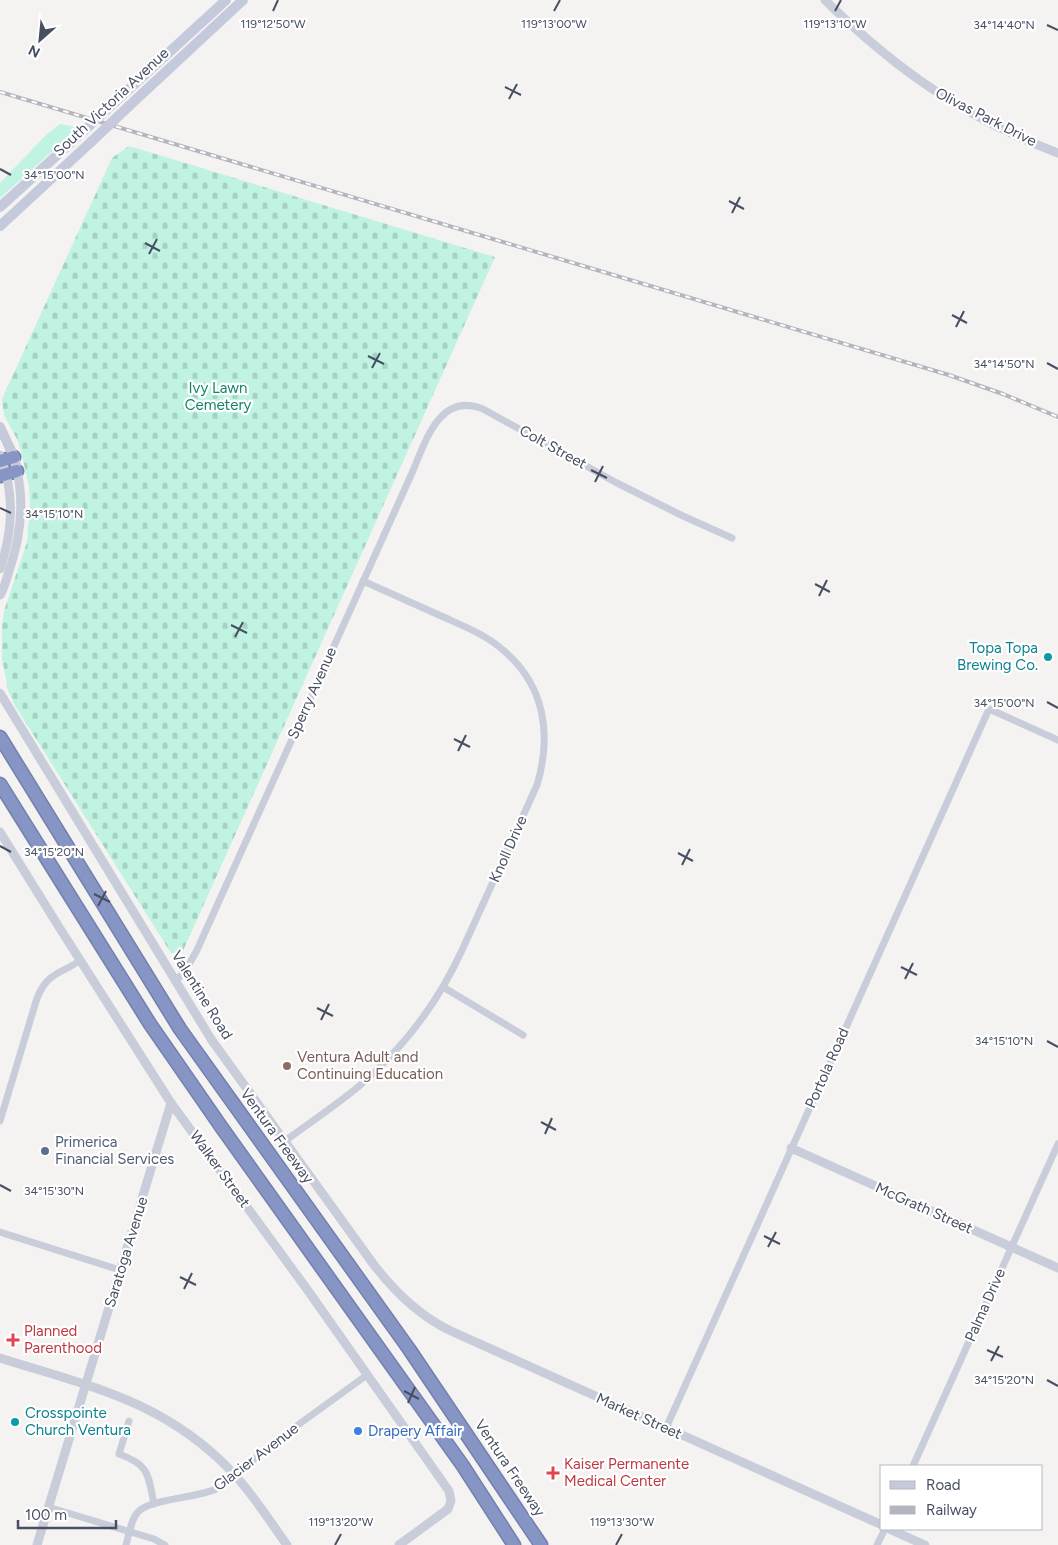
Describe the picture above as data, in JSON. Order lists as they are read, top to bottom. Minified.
{"streets":{"highway":["Ventura Freeway"],"main road":["South Victoria Avenue"],"street":["Olivas Park Drive","Colt Street","Sperry Avenue","Knoll Drive","Valentine Road","Portola Road","Walker Street","McGrath Street","Saratoga Avenue","Palma Drive","Market Street","Glacier Avenue"]},"crossings":[["Colt Street","Sperry Avenue"],["Sperry Avenue","Knoll Drive"],["Sperry Avenue","Valentine Road"],["Knoll Drive","Valentine Road"],["Valentine Road","Market Street"],["Portola Road","McGrath Street"],["Portola Road","Market Street"],["Walker Street","Saratoga Avenue"],["Walker Street","Glacier Avenue"],["McGrath Street","Palma Drive"]],"parks":["Ivy Lawn Cemetery"],"places":{"other":["Topa Topa Brewing Co.","Ventura Adult and Continuing Education","Primerica Financial Services","Crosspointe Church Ventura","Drapery Affair"],"health":["Planned Parenthood","Kaiser Permanente Medical Center"]},"legend":["Road","Railway"],"scale_bar":"100 m","north":"bottom left","coordinates":["119°12'50\"W","119°13'00\"W","119°13'10\"W","34°14'40\"N","34°15'00\"N","34°14'50\"N","34°15'10\"N","34°15'20\"N","34°15'30\"N","119°13'20\"W","119°13'30\"W"]}
